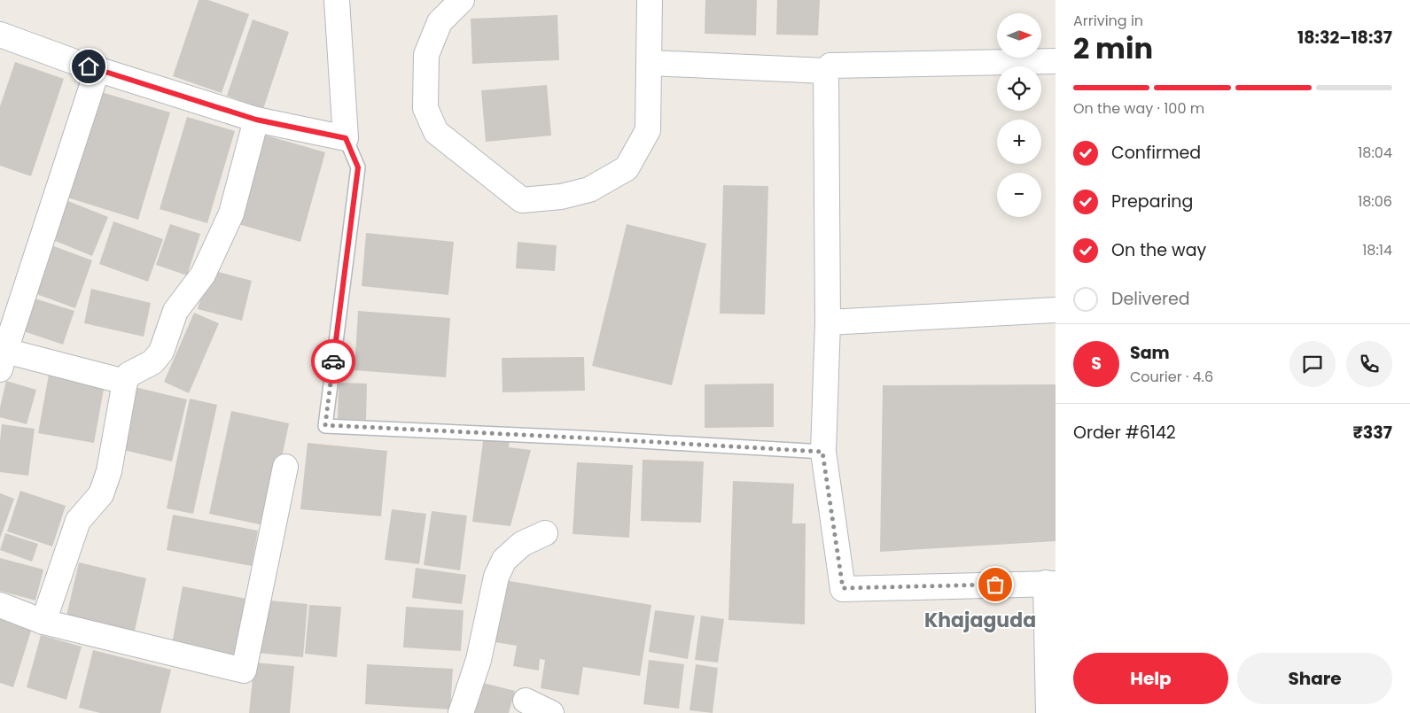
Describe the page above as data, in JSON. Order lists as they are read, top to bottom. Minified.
{"districts":["Khajaguda"],"north":"right","page":{"heading":["2 min","Arriving in","18:32–18:37"],"panel":["Sam","Courier · 4.6","Order #6142","₹337"],"map_buttons":["+","−"],"bar":"On the way · 100 m","list":[["Confirmed","18:04"],["Preparing","18:06"],["On the way","18:14"],"Delivered"],"round":"S","buttons":["Help","Share"]}}
